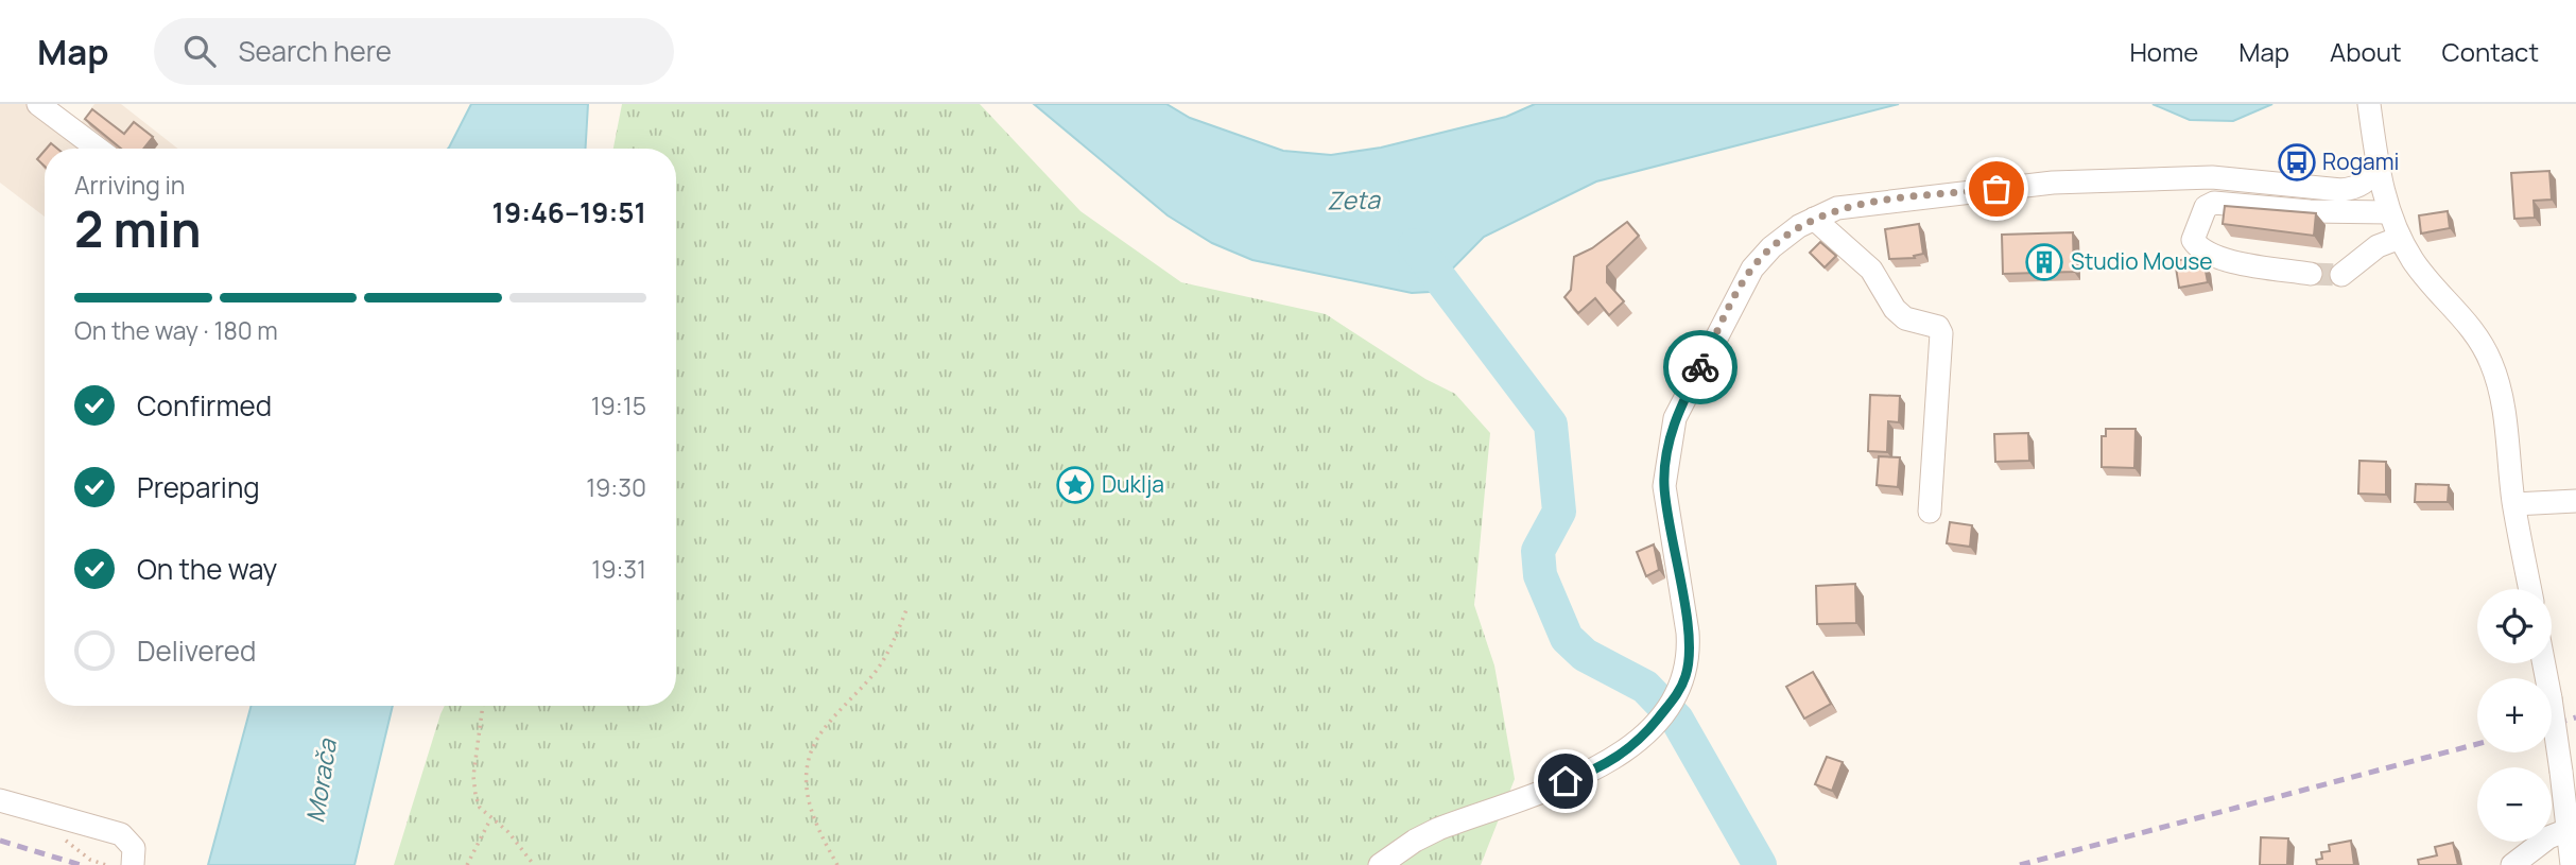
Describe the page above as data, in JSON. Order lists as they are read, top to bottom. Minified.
{"water":["Zeta","Morača"],"places":{"bus stop":["Rogami"],"building":["Studio Mouse"],"place":["Duklja"]},"page":{"header":"Map","search":"Search here","nav":["Home","Map","About","Contact"],"heading":["2 min","Arriving in","19:46–19:51"],"bar":"On the way · 180 m","list":[["Confirmed","19:15"],["Preparing","19:30"],["On the way","19:31"],"Delivered"],"map_buttons":["+","−"]}}
